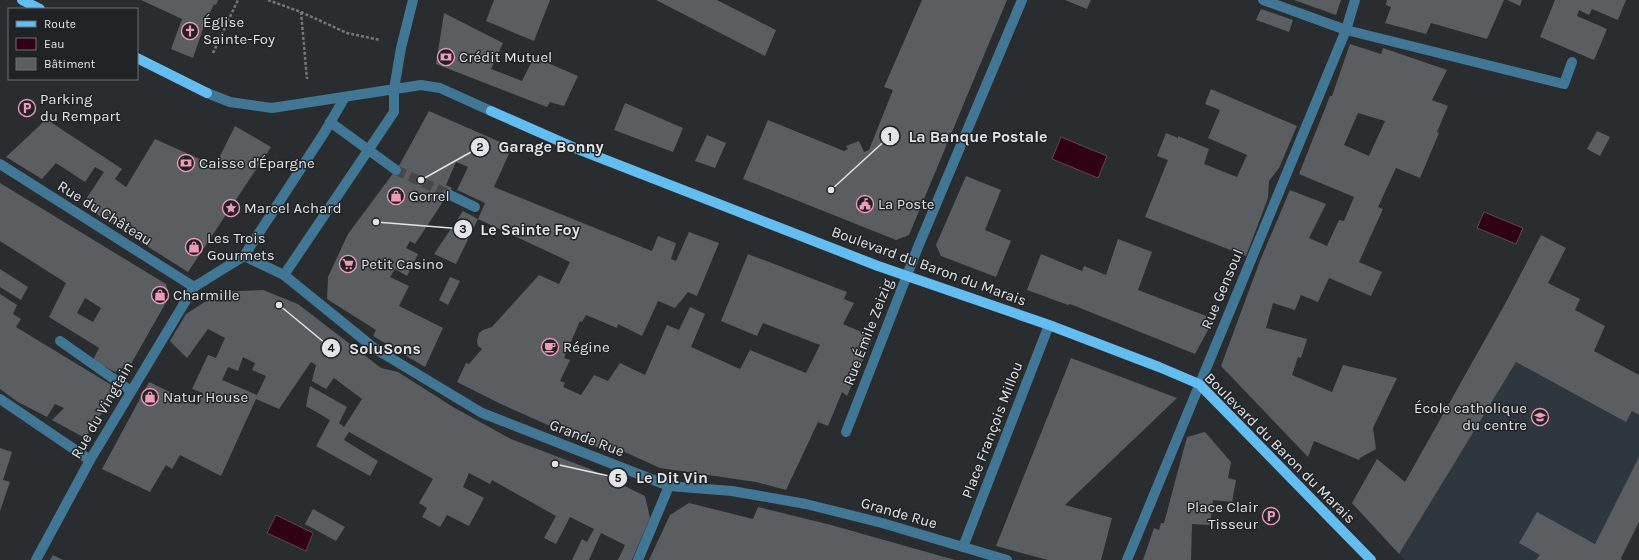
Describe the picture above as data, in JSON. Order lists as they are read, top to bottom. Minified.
{"streets":{"main road":["Boulevard du Baron du Marais"],"street":["Rue du Château","Rue Gensoul","Rue Émile Zeizig","Rue du Vingtain","Place François Millou","Grande Rue"]},"crossings":[["Rue du Château","Rue du Vingtain"],["Boulevard du Baron du Marais","Rue Gensoul"],["Boulevard du Baron du Marais","Rue Émile Zeizig"],["Boulevard du Baron du Marais","Place François Millou"],["Place François Millou","Grande Rue"]],"places":{"church":["Église Sainte-Foy"],"bank":["Crédit Mutuel","Caisse d'Épargne"],"parking":["Parking du Rempart","Place Clair Tisseur"],"other":["Garage Bonny","La Banque Postale","Le Sainte Foy","SoluSons","Le Dit Vin"],"shop":["Gorrel","Les Trois Gourmets","Charmille","Natur House"],"public building":["La Poste"],"place":["Marcel Achard"],"supermarket":["Petit Casino"],"cafe":["Régine"],"school or university":["École catholique du centre"]},"legend":["Route","Eau","Bâtiment"]}
